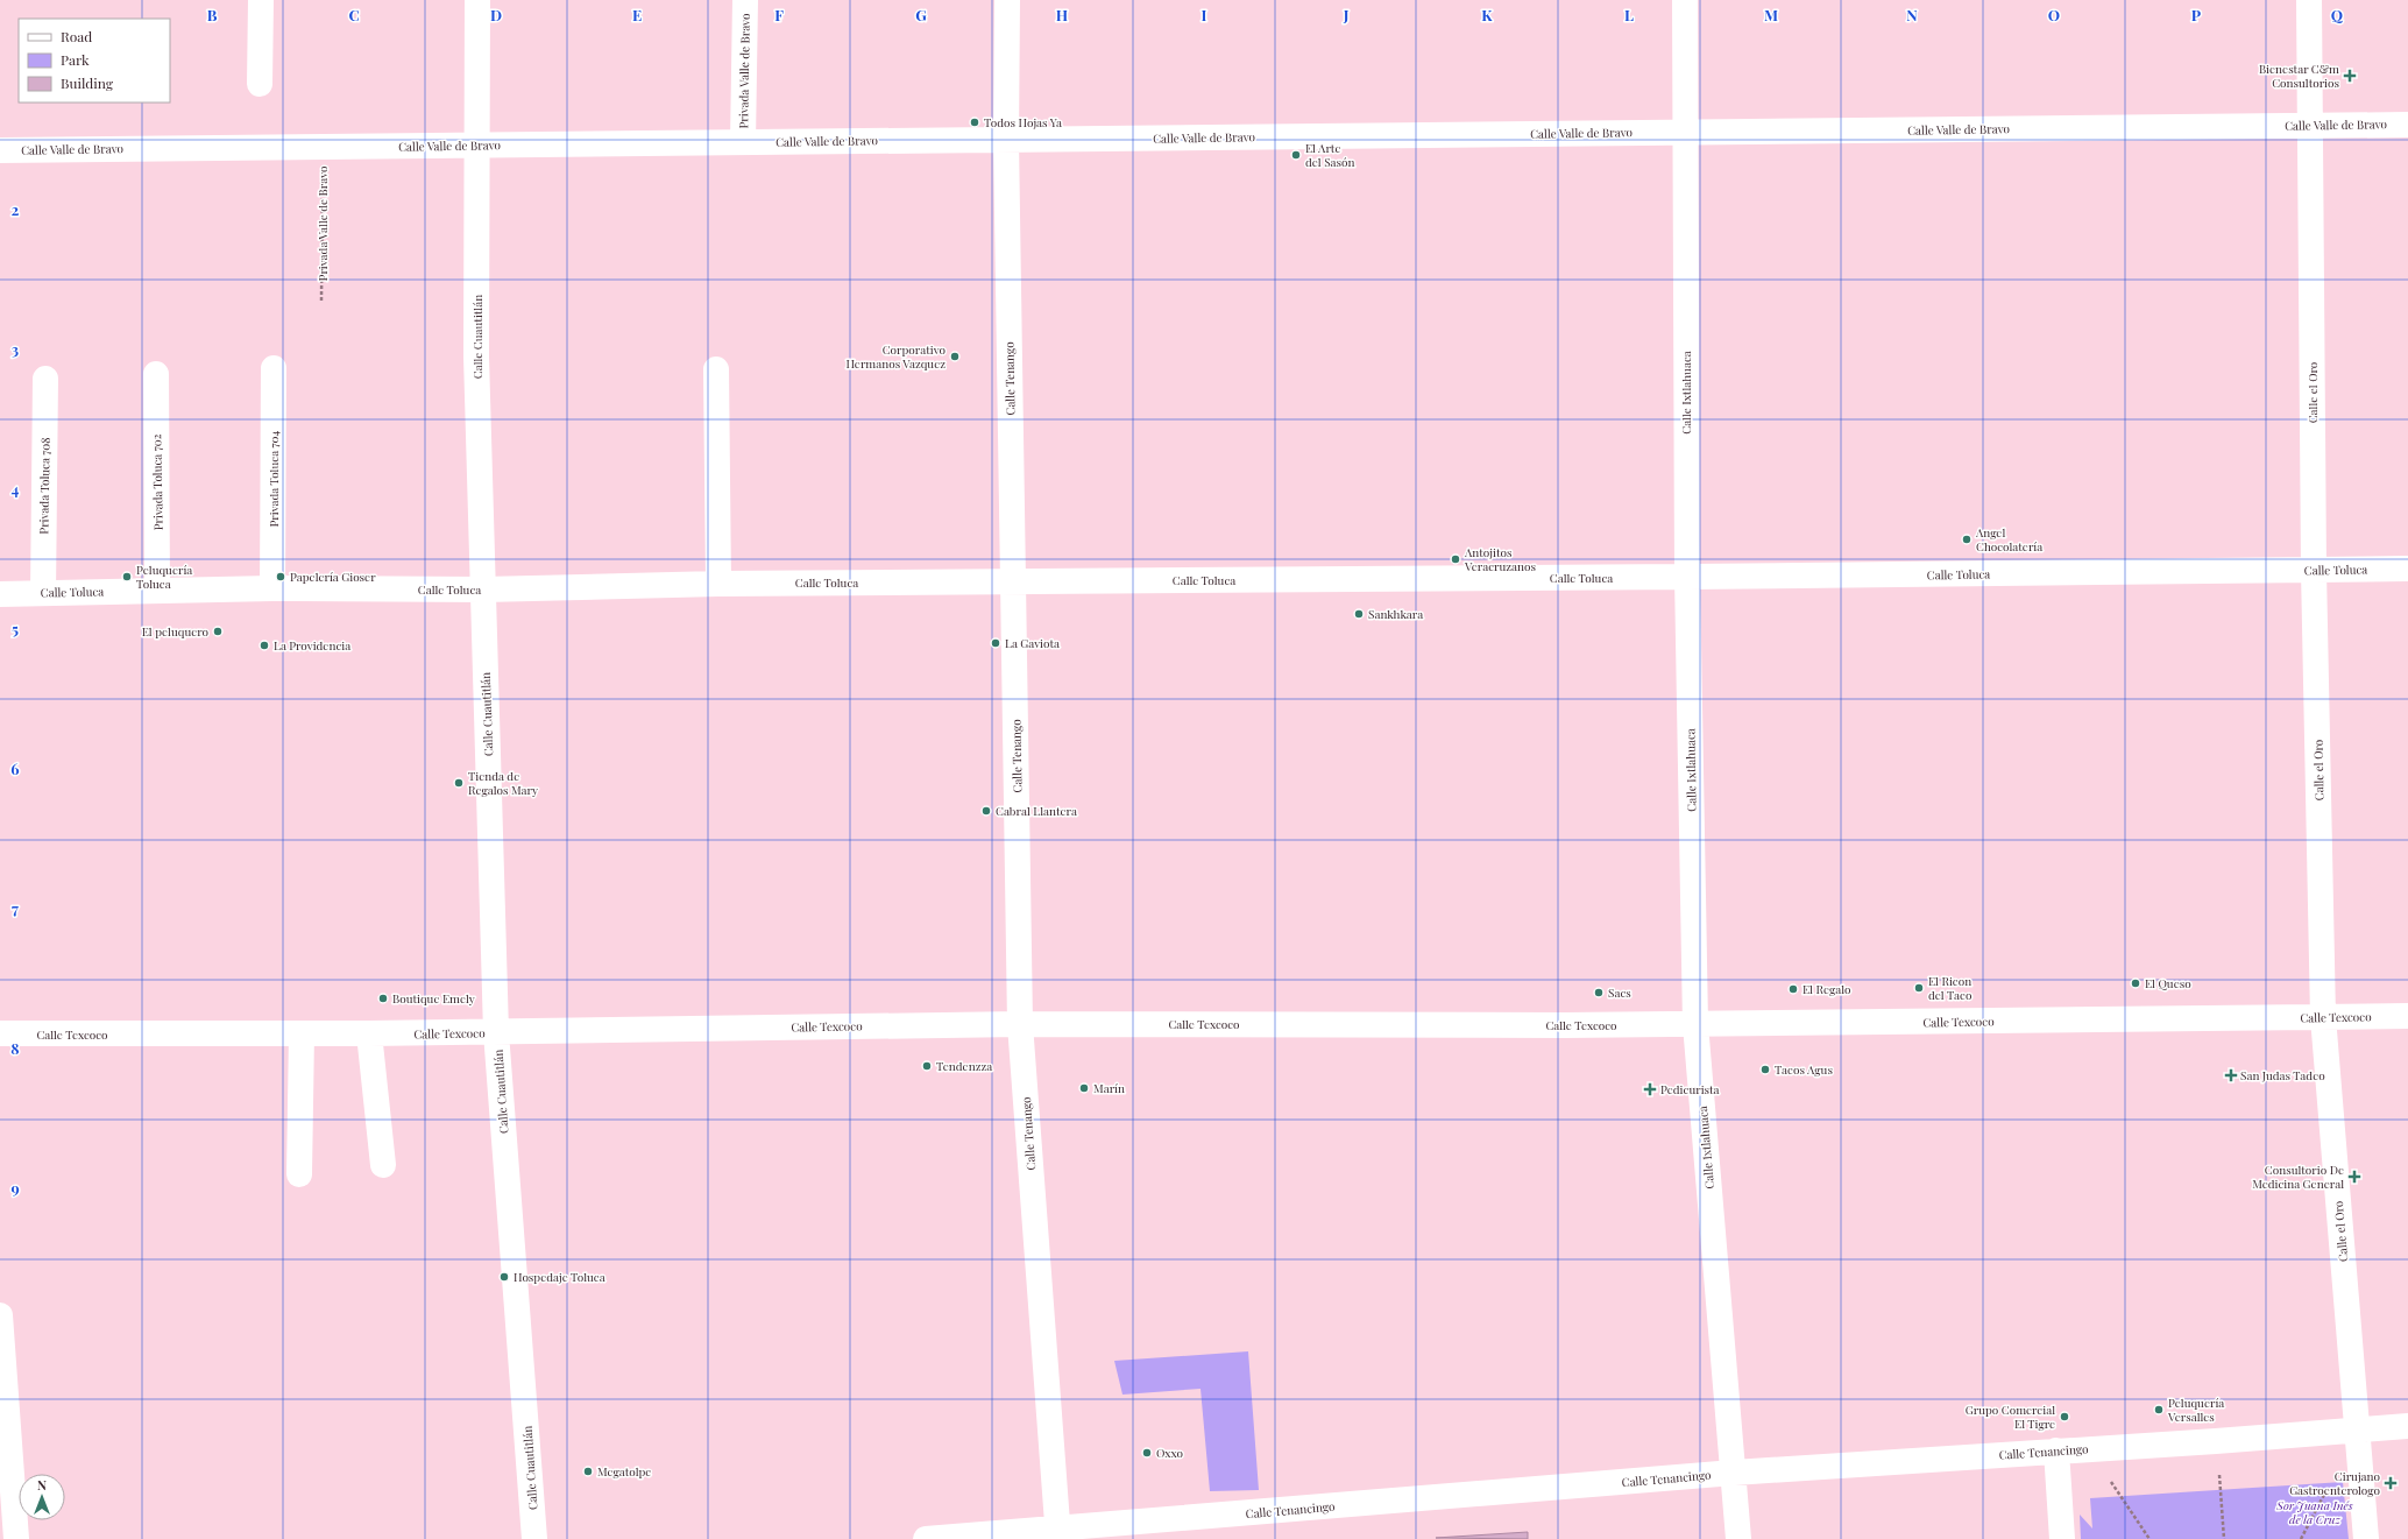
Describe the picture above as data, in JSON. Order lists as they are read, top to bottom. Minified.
{"streets":{"street":["Privada Valle de Bravo","Calle Valle de Bravo","Calle Cuautitlán","Calle Tenango","Calle Ixtlahuaca","Calle el Oro","Privada Toluca 704","Privada Toluca 702","Privada Toluca 708","Calle Toluca","Calle Texcoco","Calle Tenancingo"]},"crossings":[["Privada Valle de Bravo","Calle Valle de Bravo"],["Calle Valle de Bravo","Calle Cuautitlán"],["Calle Valle de Bravo","Calle Tenango"],["Calle Valle de Bravo","Calle Ixtlahuaca"],["Calle Valle de Bravo","Calle el Oro"],["Calle Cuautitlán","Calle Toluca"],["Calle Cuautitlán","Calle Texcoco"],["Calle Tenango","Calle Toluca"],["Calle Tenango","Calle Texcoco"],["Calle Tenango","Calle Tenancingo"],["Calle Ixtlahuaca","Calle Toluca"],["Calle Ixtlahuaca","Calle Texcoco"],["Calle Ixtlahuaca","Calle Tenancingo"],["Calle el Oro","Calle Toluca"],["Calle el Oro","Calle Texcoco"],["Calle el Oro","Calle Tenancingo"],["Privada Toluca 704","Calle Toluca"],["Privada Toluca 702","Calle Toluca"],["Privada Toluca 708","Calle Toluca"]],"parks":["Sor Juana Inés de la Cruz"],"places":{"health":["Bienestar C&m Consultorios","San Judas Tadeo","Pedicurista","Consultorio De Medicina General","Cirujano Gastroenterologo"],"other":["Todos Hojas Ya","El Arte del Sasón","Corporativo Hermanos Vazquez","Angel Chocolatería","Antojitos Veracruzanos","Peluquería Toluca","Papelería Gioser","Sankhkara","El peluquero","La Gaviota","La Providencia","Tienda de Regalos Mary","Cabral Llantera","El Queso","El Ricon del Taco","El Regalo","Sacs","Boutique Emely","Tendenzza","Tacos Agus","Marín","Hospedaje Toluca","Peluquería Versalles","Grupo Comercial El Tigre","Oxxo","Megatolpc"]},"legend":["Road","Park","Building"],"north":"top","grid":{"columns":["B","C","D","E","F","G","H","I","J","K","L","M","N","O","P","Q"],"rows":["2","3","4","5","6","7","8","9"]}}
